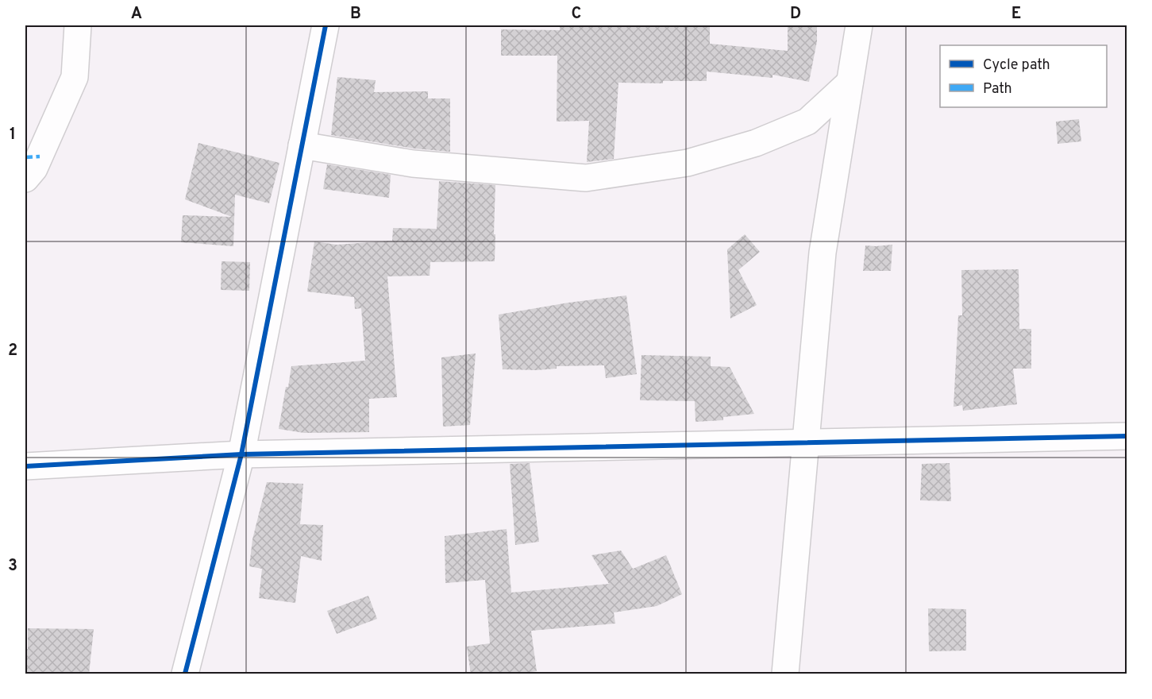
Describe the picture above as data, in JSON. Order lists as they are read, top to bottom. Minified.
{"legend":["Cycle path","Path"],"grid":{"columns":["A","B","C","D","E"],"rows":["1","2","3"]}}
